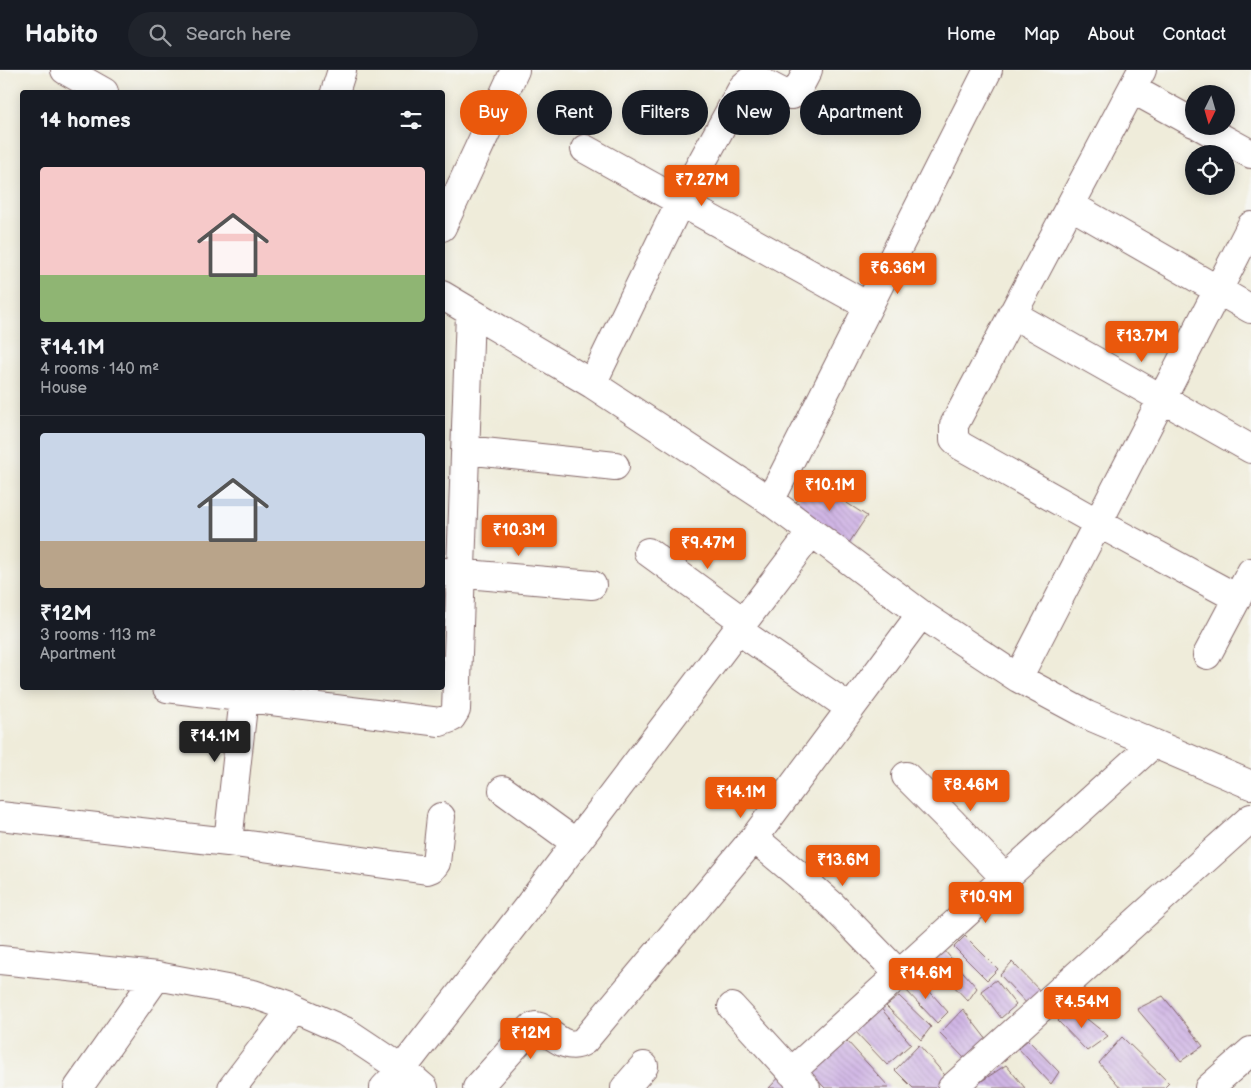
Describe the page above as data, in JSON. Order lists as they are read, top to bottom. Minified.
{"north":"bottom","page":{"header":"Habito","search":"Search here","nav":["Home","Map","About","Contact"],"chip":["Buy","Rent","Filters","New","Apartment"],"heading":"14 homes","list":[{"name":"₹14.1M","note":"4 rooms · 140 m² · House"},{"name":"₹12M","note":"3 rooms · 113 m² · Apartment"}],"price":["₹7.27M","₹6.36M","₹13.7M","₹10.1M","₹10.3M","₹9.47M","₹14.1M","₹8.46M","₹14.1M","₹13.6M","₹10.9M","₹14.6M","₹4.54M","₹12M"]}}
